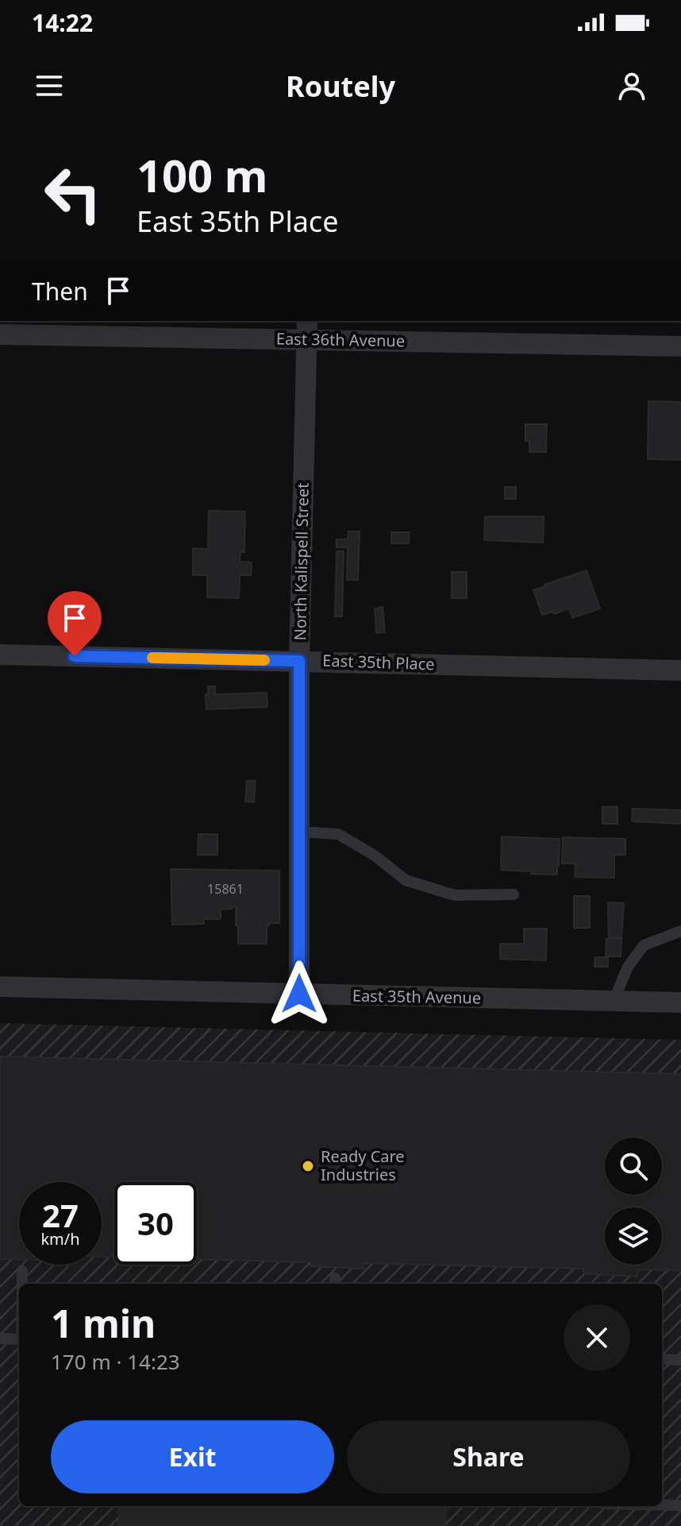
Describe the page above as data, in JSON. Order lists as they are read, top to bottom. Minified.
{"streets":{"street":["East 36th Avenue","North Kalispell Street","East 35th Place","East 35th Avenue"]},"crossings":[["East 36th Avenue","North Kalispell Street"],["North Kalispell Street","East 35th Place"],["North Kalispell Street","East 35th Avenue"]],"places":["Ready Care Industries"],"house_numbers":["15861"],"page":{"status":"14:22","header":"Routely","turn":["100 m","East 35th Place"],"then":"Then","speed":"27 km/h","limit":"30","heading":["1 min","170 m · 14:23"],"buttons":["Exit","Share"]}}
